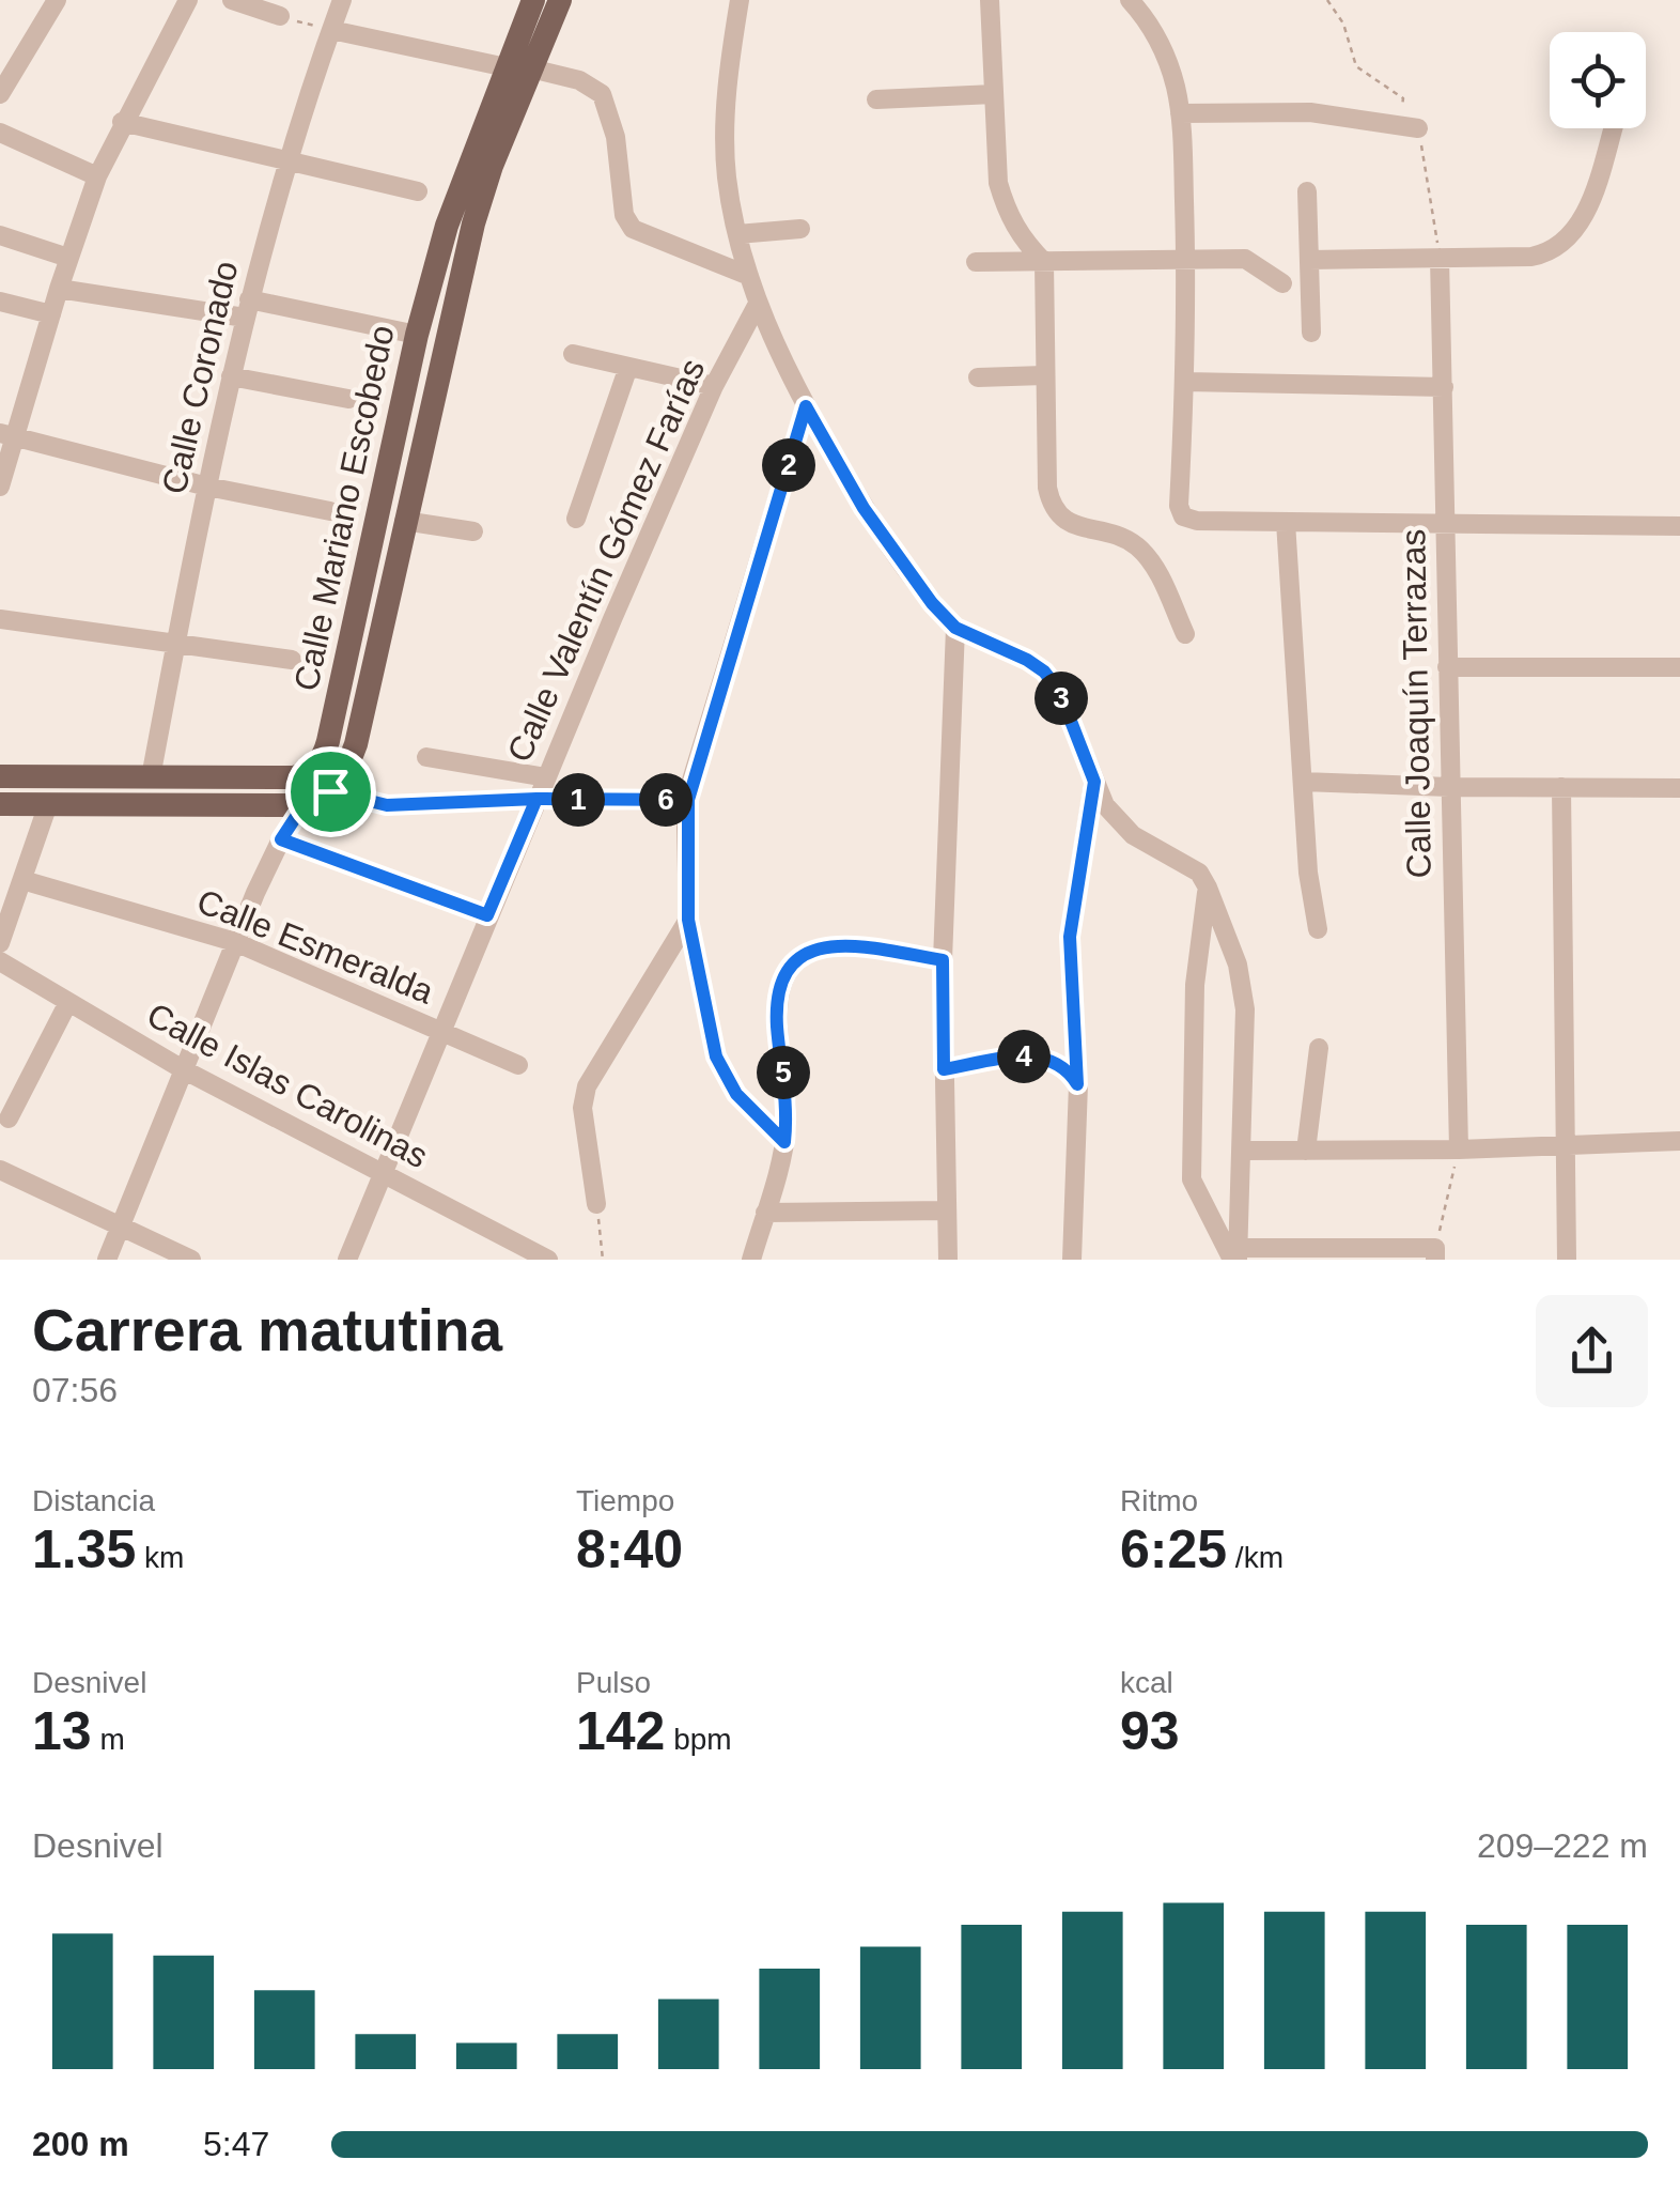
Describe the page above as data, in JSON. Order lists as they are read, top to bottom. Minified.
{"streets":{"main road":["Calle Mariano Escobedo"],"street":["Calle Coronado","Calle Valentín Gómez Farías","Calle Joaquín Terrazas","Calle Esmeralda","Calle Islas Carolinas"]},"crossings":[["Calle Mariano Escobedo","Calle Esmeralda"],["Calle Mariano Escobedo","Calle Islas Carolinas"],["Calle Valentín Gómez Farías","Calle Esmeralda"],["Calle Valentín Gómez Farías","Calle Islas Carolinas"]],"page":{"pins":["2","3","1","6","4","5"],"heading":["Carrera matutina","07:56"],"stats":[["Distancia","1.35 km"],["Tiempo","8:40"],["Ritmo","6:25 /km"],["Desnivel","13 m"],["Pulso","142 bpm"],["kcal","93"]],"chart":["Desnivel","209–222 m"],"list":[{"name":"200 m","note":"5:47"}]}}
